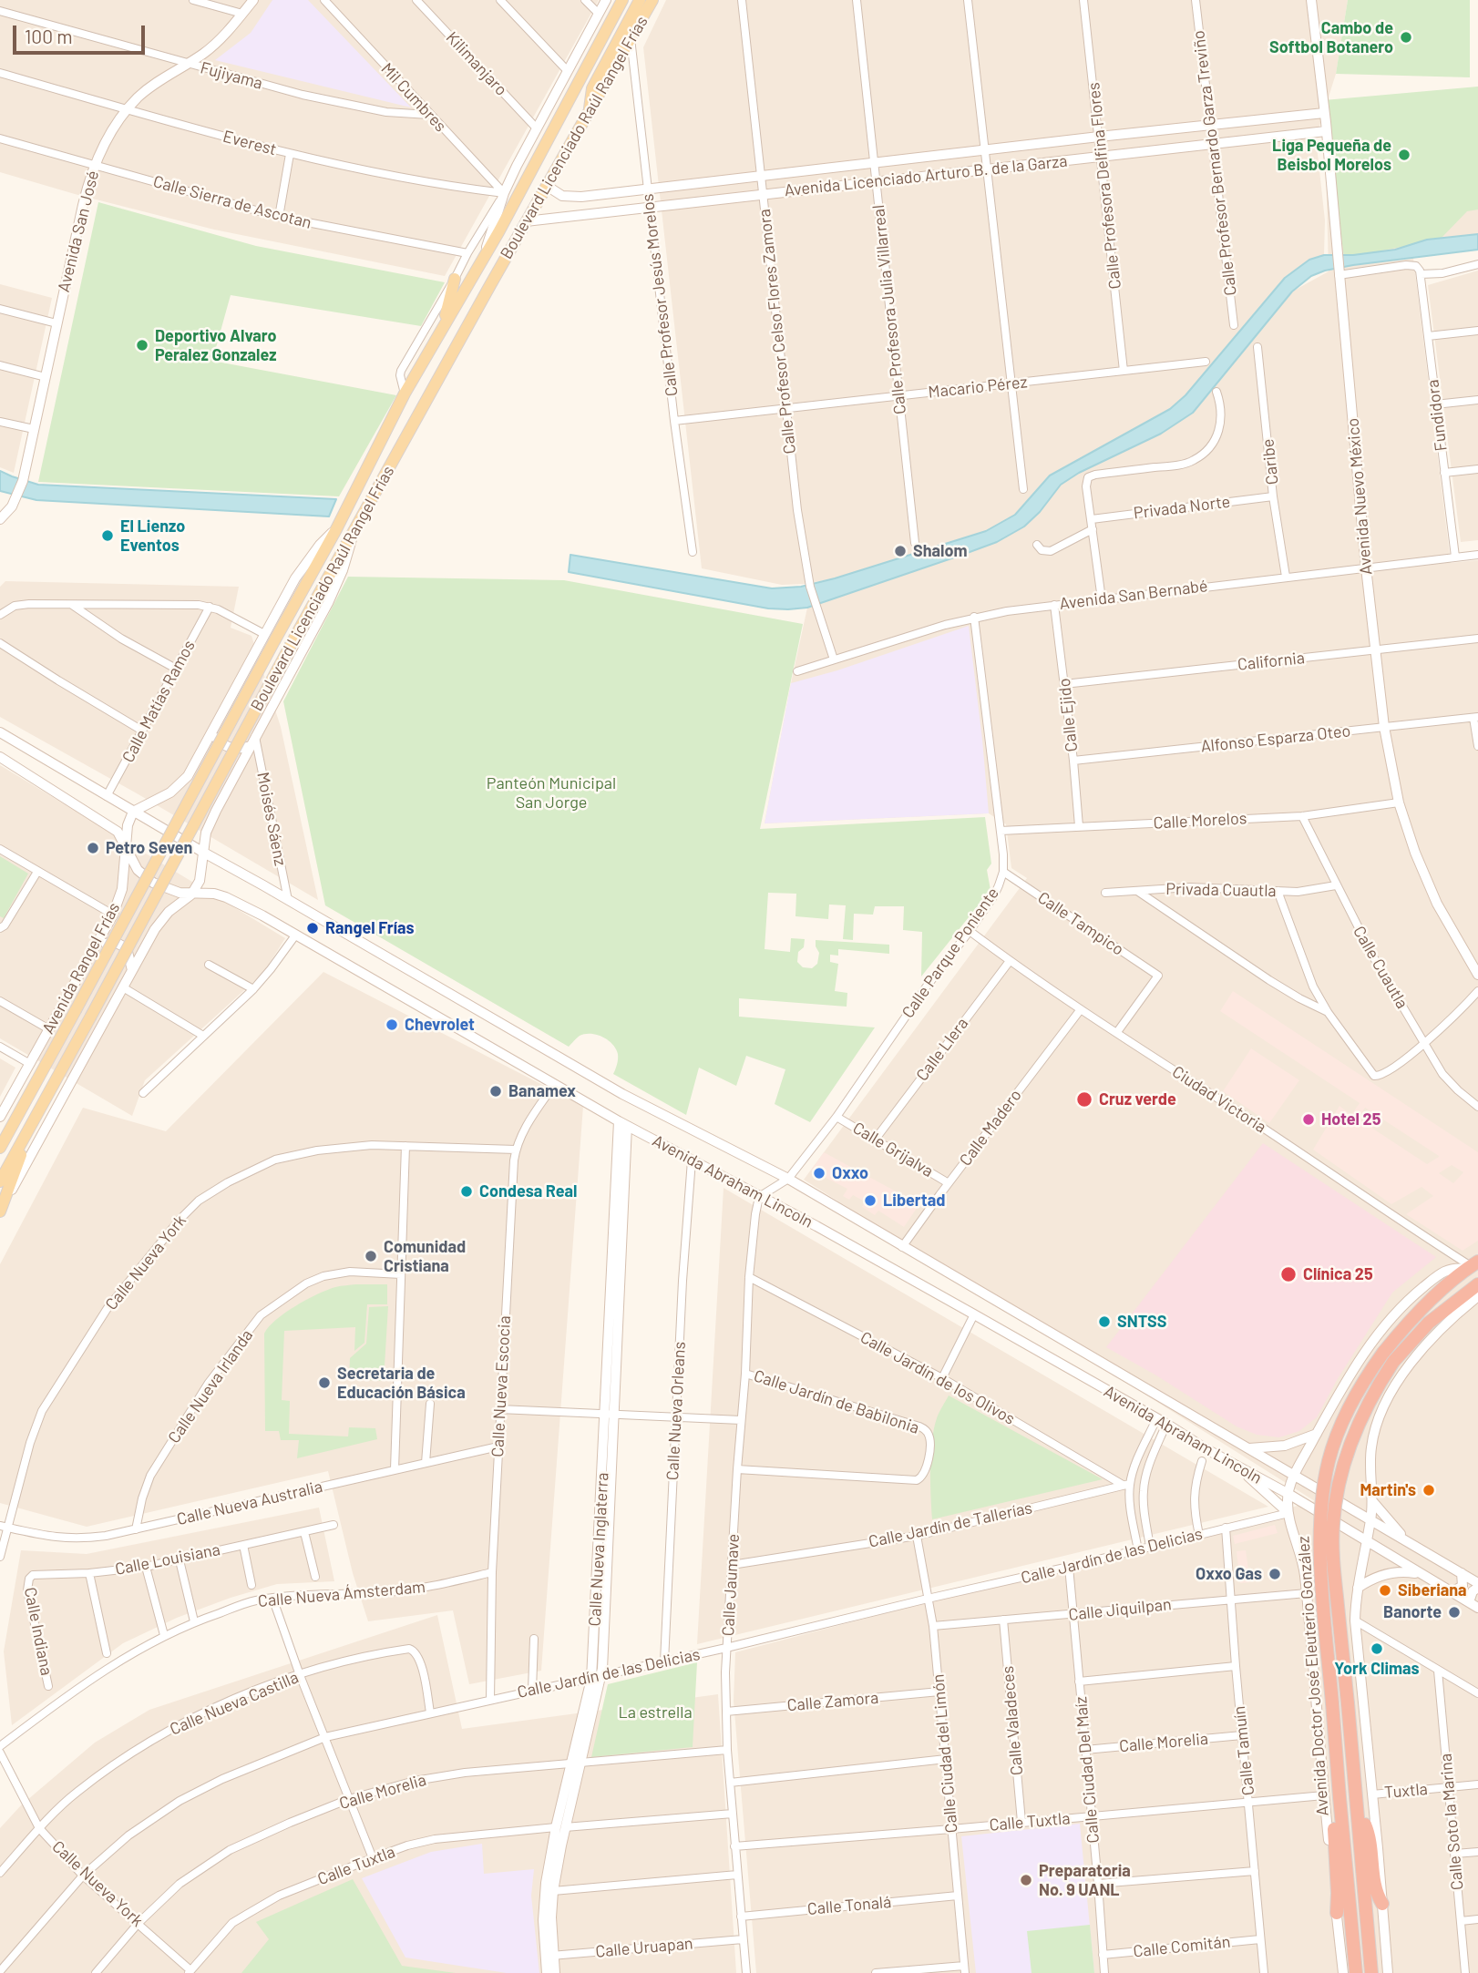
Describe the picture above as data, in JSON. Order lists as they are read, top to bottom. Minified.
{"streets":{"highway":["Avenida Doctor José Eleuterio González"],"main road":["Boulevard Licenciado Raúl Rangel Frías"],"street":["Kilimanjaro","Fujiyama","Mil Cumbres","Everest","Calle Profesor Bernardo Garza Treviño","Avenida Licenciado Arturo B. de la Garza","Calle Profesora Delfina Flores","Calle Sierra de Ascotan","Avenida San José","Calle Profesor Jesús Morelos","Calle Profesora Julia Villarreal","Calle Profesor Celso Flores Zamora","Macario Pérez","Fundidora","Caribe","Avenida Nuevo México","Privada Norte","Avenida San Bernabé","California","Calle Matías Ramos","Calle Ejido","Alfonso Esparza Oteo","Moisés Sáenz","Calle Morelos","Privada Cuautla","Calle Tampico","Calle Parque Poniente","Calle Cuautla","Avenida Rangel Frías","Calle Llera","Ciudad Victoria","Calle Madero","Calle Grijalva","Avenida Abraham Lincoln","Calle Nueva York","Calle Jardín de los Olivos","Calle Nueva Irlanda","Calle Nueva Escocia","Calle Jardín de Babilonia","Calle Nueva Orleans","Calle Nueva Australia","Calle Jardín de Tallerías","Calle Nueva Inglaterra","Calle Jardín de las Delicias","Calle Louisiana","Calle Jaumave","Calle Nueva Ámsterdam","Calle Jiquilpan","Calle Indiana","Calle Zamora","Calle Nueva Castilla","Calle Valadeces","Calle Morelia","Calle Tamuín","Calle Ciudad del Limón","Calle Ciudad Del Maíz","Tuxtla","Calle Tuxtla","Calle Soto la Marina","Calle Tonalá","Calle Comitán","Calle Uruapan"]},"crossings":[["Kilimanjaro","Boulevard Licenciado Raúl Rangel Frías"],["Fujiyama","Mil Cumbres"],["Fujiyama","Avenida San José"],["Mil Cumbres","Boulevard Licenciado Raúl Rangel Frías"],["Mil Cumbres","Everest"],["Boulevard Licenciado Raúl Rangel Frías","Everest"],["Boulevard Licenciado Raúl Rangel Frías","Avenida Licenciado Arturo B. de la Garza"],["Boulevard Licenciado Raúl Rangel Frías","Calle Profesor Jesús Morelos"],["Everest","Avenida San José"],["Calle Profesor Bernardo Garza Treviño","Avenida Licenciado Arturo B. de la Garza"],["Avenida Licenciado Arturo B. de la Garza","Calle Profesora Delfina Flores"],["Avenida Licenciado Arturo B. de la Garza","Calle Profesor Jesús Morelos"],["Avenida Licenciado Arturo B. de la Garza","Calle Profesora Julia Villarreal"],["Avenida Licenciado Arturo B. de la Garza","Calle Profesor Celso Flores Zamora"],["Avenida Licenciado Arturo B. de la Garza","Avenida Nuevo México"],["Calle Profesora Delfina Flores","Macario Pérez"],["Calle Sierra de Ascotan","Avenida San José"],["Calle Profesor Jesús Morelos","Macario Pérez"],["Calle Profesora Julia Villarreal","Macario Pérez"],["Calle Profesor Celso Flores Zamora","Macario Pérez"],["Calle Profesor Celso Flores Zamora","Avenida San Bernabé"],["Fundidora","Avenida San Bernabé"],["Caribe","Privada Norte"],["Caribe","Avenida San Bernabé"],["Avenida Nuevo México","Avenida San Bernabé"],["Avenida Nuevo México","California"],["Avenida Nuevo México","Alfonso Esparza Oteo"],["Avenida Nuevo México","Calle Morelos"],["Avenida San Bernabé","Calle Ejido"],["Avenida San Bernabé","Calle Parque Poniente"],["California","Calle Ejido"],["Calle Ejido","Alfonso Esparza Oteo"],["Calle Ejido","Calle Morelos"],["Calle Morelos","Calle Parque Poniente"],["Calle Morelos","Calle Cuautla"],["Privada Cuautla","Calle Cuautla"],["Calle Tampico","Calle Parque Poniente"],["Calle Tampico","Ciudad Victoria"],["Calle Parque Poniente","Ciudad Victoria"],["Calle Parque Poniente","Calle Grijalva"],["Avenida Rangel Frías","Avenida Abraham Lincoln"],["Calle Llera","Ciudad Victoria"],["Calle Llera","Calle Grijalva"],["Ciudad Victoria","Calle Madero"],["Ciudad Victoria","Avenida Doctor José Eleuterio González"],["Calle Madero","Calle Grijalva"],["Avenida Abraham Lincoln","Calle Nueva Escocia"],["Avenida Abraham Lincoln","Calle Nueva Orleans"],["Avenida Abraham Lincoln","Calle Nueva Inglaterra"],["Avenida Abraham Lincoln","Calle Jaumave"],["Calle Nueva York","Calle Nueva Escocia"],["Calle Nueva York","Calle Nueva Australia"],["Calle Nueva York","Calle Jardín de las Delicias"],["Calle Nueva York","Calle Nueva Castilla"],["Calle Nueva York","Calle Morelia"],["Calle Nueva York","Calle Tuxtla"],["Calle Jardín de los Olivos","Calle Jardín de Tallerías"],["Calle Jardín de los Olivos","Calle Jaumave"],["Calle Nueva Irlanda","Calle Nueva Australia"],["Calle Nueva Escocia","Calle Nueva Australia"],["Calle Nueva Escocia","Calle Jardín de las Delicias"],["Calle Nueva Escocia","Calle Nueva Ámsterdam"],["Calle Jardín de Babilonia","Calle Jaumave"],["Calle Nueva Orleans","Calle Jardín de las Delicias"],["Calle Jardín de Tallerías","Calle Jaumave"],["Calle Jardín de Tallerías","Calle Ciudad del Limón"],["Calle Nueva Inglaterra","Calle Jardín de las Delicias"],["Calle Nueva Inglaterra","Calle Morelia"],["Calle Nueva Inglaterra","Calle Tuxtla"],["Calle Nueva Inglaterra","Calle Uruapan"],["Calle Jardín de las Delicias","Calle Jaumave"],["Calle Jardín de las Delicias","Calle Nueva Castilla"],["Calle Jardín de las Delicias","Calle Tamuín"],["Calle Jardín de las Delicias","Calle Ciudad del Limón"],["Calle Jardín de las Delicias","Calle Ciudad Del Maíz"],["Calle Louisiana","Calle Indiana"],["Calle Jaumave","Calle Zamora"],["Calle Jaumave","Calle Morelia"],["Calle Jaumave","Calle Tuxtla"],["Calle Jaumave","Calle Tonalá"],["Calle Jaumave","Calle Uruapan"],["Calle Jiquilpan","Calle Valadeces"],["Calle Jiquilpan","Calle Tamuín"],["Calle Jiquilpan","Calle Ciudad del Limón"],["Calle Jiquilpan","Calle Ciudad Del Maíz"],["Calle Zamora","Calle Ciudad del Limón"],["Calle Valadeces","Calle Tuxtla"],["Calle Morelia","Calle Tamuín"],["Calle Morelia","Calle Ciudad Del Maíz"],["Calle Tamuín","Calle Tuxtla"],["Calle Tamuín","Calle Comitán"],["Calle Ciudad del Limón","Calle Tuxtla"],["Calle Ciudad del Limón","Calle Tonalá"],["Calle Ciudad Del Maíz","Calle Tuxtla"],["Calle Ciudad Del Maíz","Calle Comitán"],["Tuxtla","Calle Soto la Marina"]],"parks":["Panteón Municipal San Jorge","La estrella"],"places":["Cambo de Softbol Botanero","Liga Pequeña de Beisbol Morelos","Deportivo Alvaro Peralez Gonzalez","El Lienzo Eventos","Shalom","Petro Seven","Rangel Frías","Chevrolet","Banamex","Cruz verde","Hotel 25","Oxxo","Condesa Real","Libertad","Comunidad Cristiana","Clínica 25","SNTSS","Secretaria de Educación Básica","Martin's","Oxxo Gas","Siberiana","Banorte","York Climas","Preparatoria No. 9 UANL"],"scale_bar":"100 m"}
